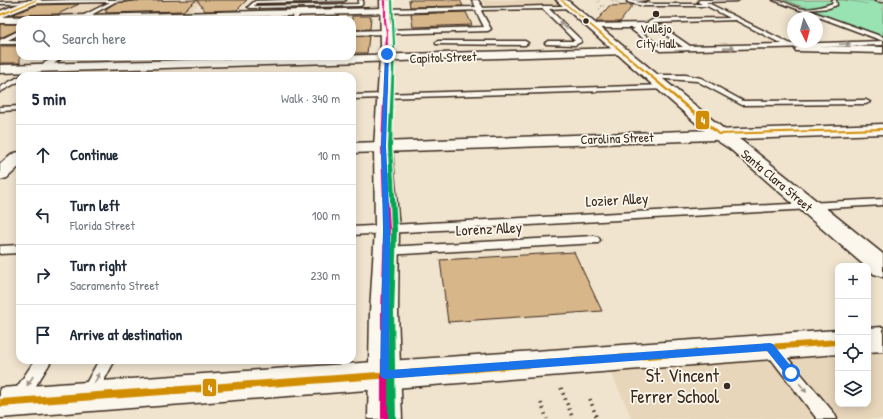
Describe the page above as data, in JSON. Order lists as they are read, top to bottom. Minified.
{"streets":{"street":["Capitol Street","Carolina Street","Santa Clara Street"],"lane":["Lozier Alley","Lorenz Alley"]},"crossings":[["Capitol Street","Santa Clara Street"],["Carolina Street","Santa Clara Street"],["Santa Clara Street","Lozier Alley"],["Lozier Alley","Lorenz Alley"]],"places":["Vallejo City Hall","St. Vincent Ferrer School"],"lines":["transit line 4"],"north":"bottom","page":{"search":"Search here","heading":["5 min","Walk · 340 m"],"list":[["Continue","10 m"],["Turn left","Florida Street","100 m"],["Turn right","Sacramento Street","230 m"],"Arrive at destination"],"map_buttons":["+","−"]}}
